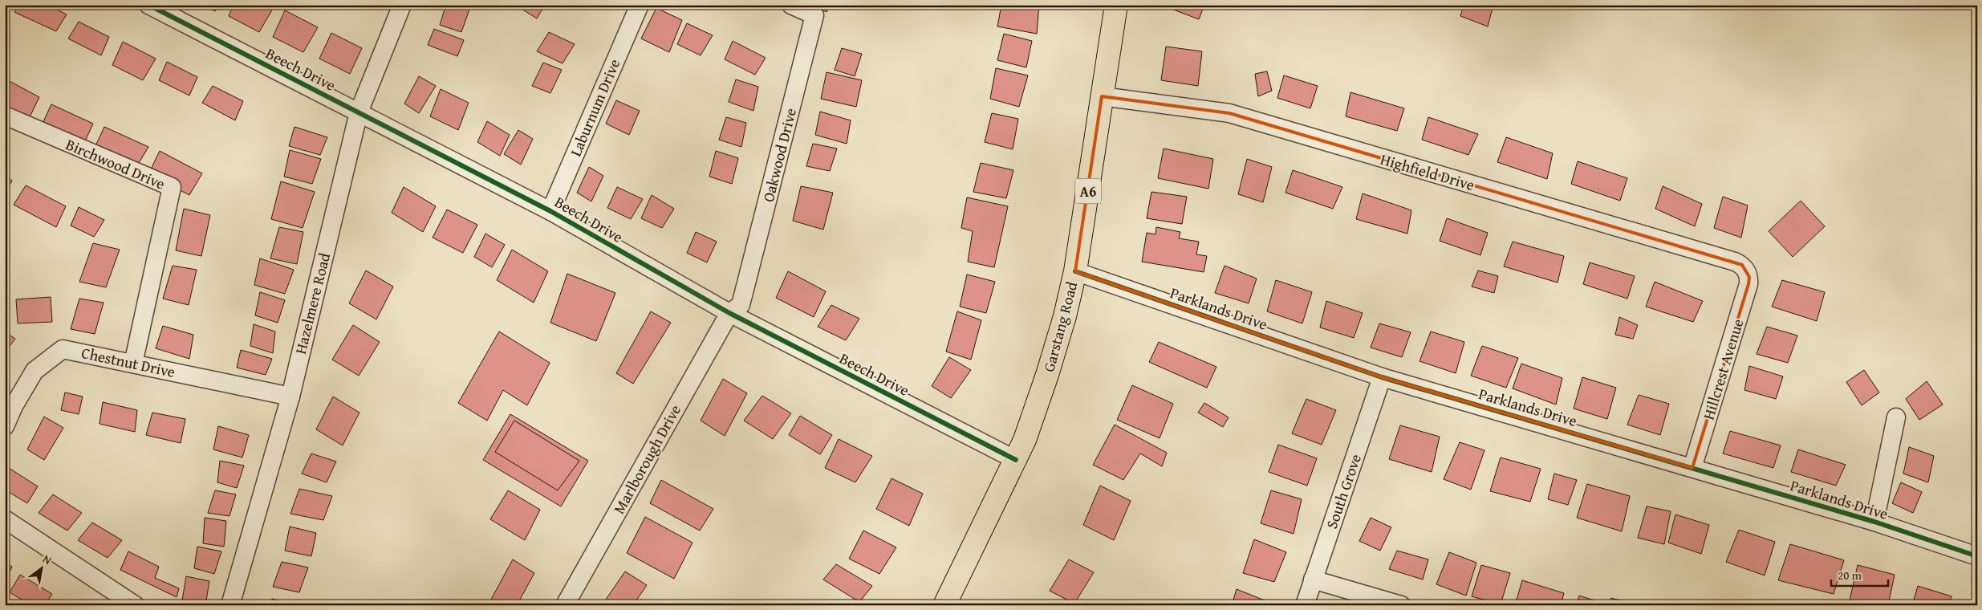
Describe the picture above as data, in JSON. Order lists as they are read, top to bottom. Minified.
{"streets":{"highway":["A6","Garstang Road"],"street":["Beech Drive","Laburnum Drive","Oakwood Drive","Birchwood Drive","Highfield Drive","Hazelmere Road","Parklands Drive","Chestnut Drive","Hillcrest Avenue","Marlborough Drive","South Grove"]},"crossings":[["Beech Drive","Laburnum Drive"],["Beech Drive","Oakwood Drive"],["Beech Drive","Hazelmere Road"],["Beech Drive","Garstang Road"],["Beech Drive","Marlborough Drive"],["Oakwood Drive","Marlborough Drive"],["Birchwood Drive","Chestnut Drive"],["Highfield Drive","Garstang Road"],["Highfield Drive","Hillcrest Avenue"],["Hazelmere Road","Chestnut Drive"],["Parklands Drive","Garstang Road"],["Parklands Drive","Hillcrest Avenue"],["Parklands Drive","South Grove"]],"scale_bar":"20 m","north":"top right"}
